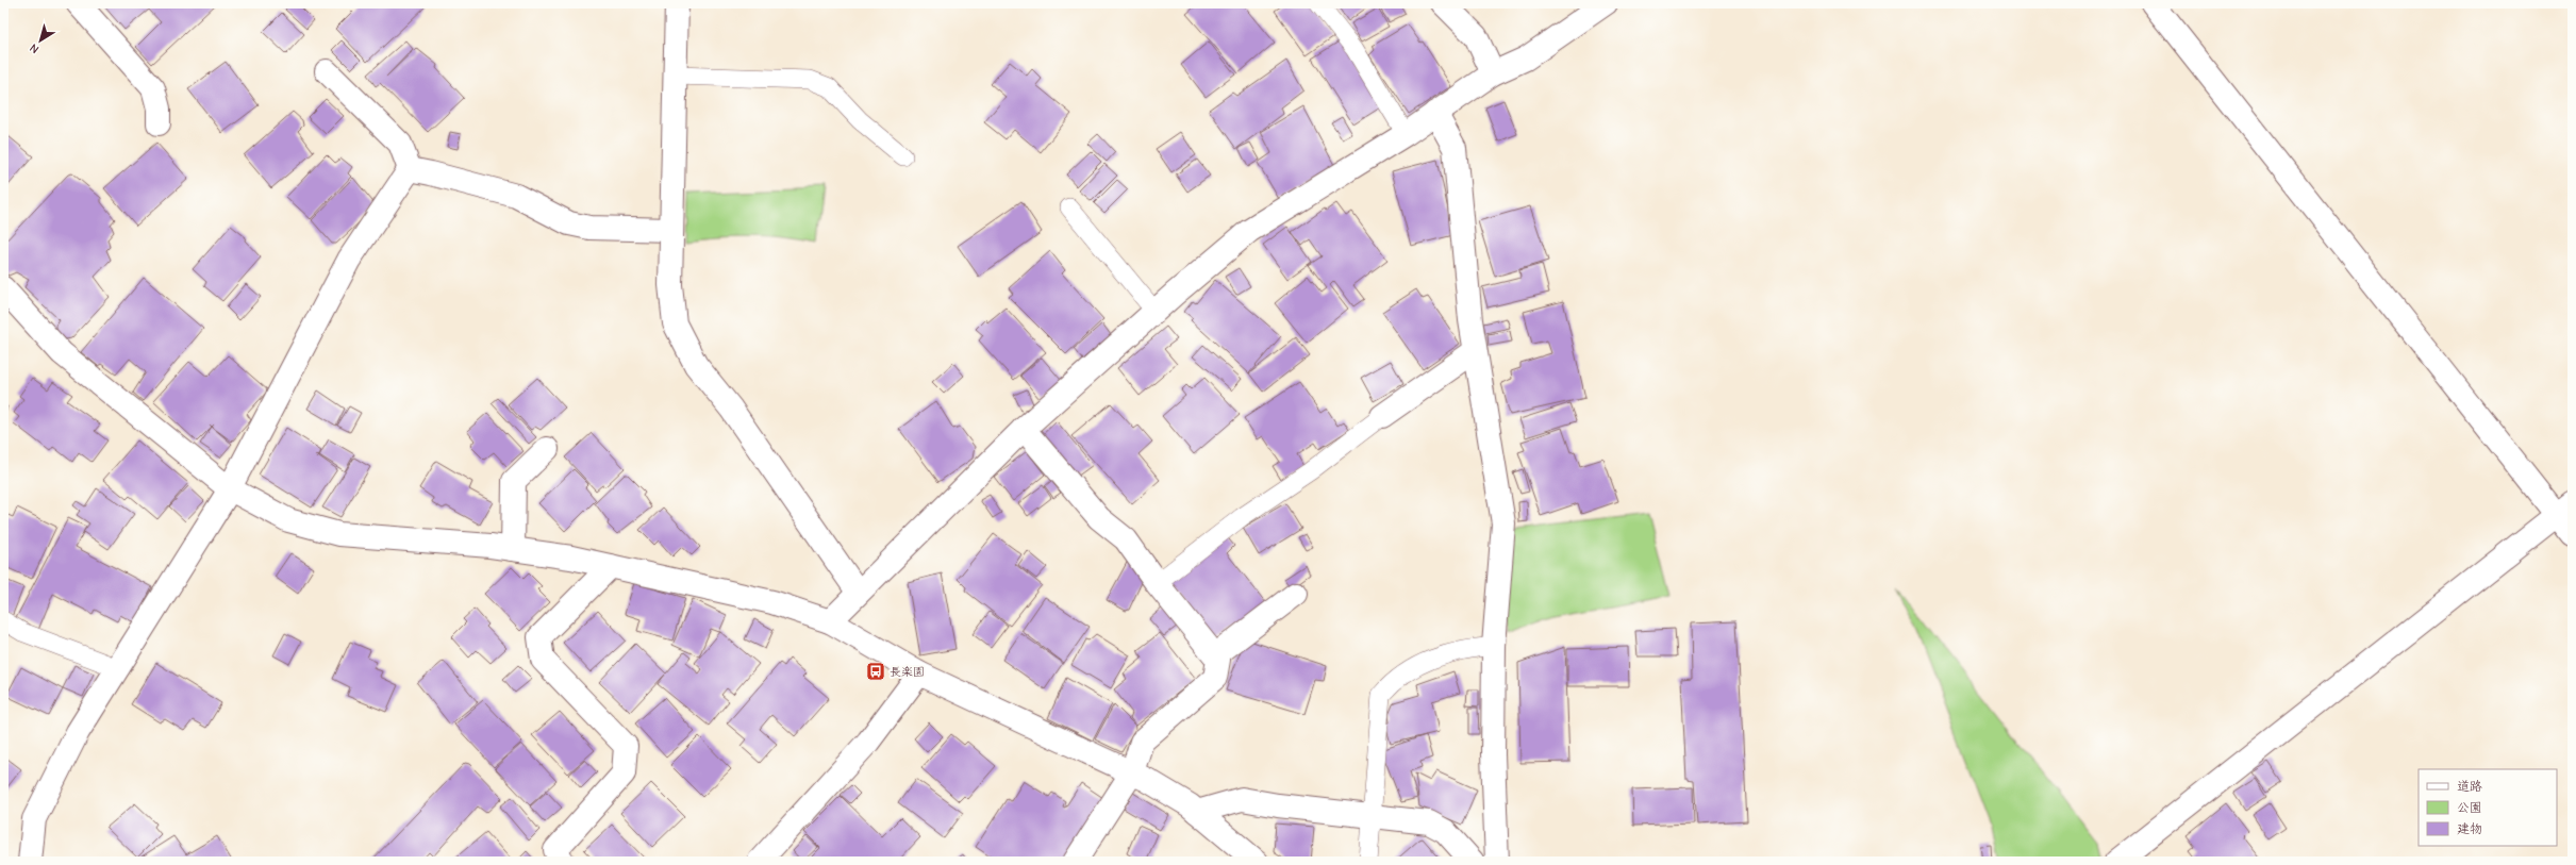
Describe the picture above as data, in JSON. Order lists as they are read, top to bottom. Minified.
{"places":{"bus stop":["長楽園"]},"legend":["道路","公園","建物"],"north":"bottom left"}
